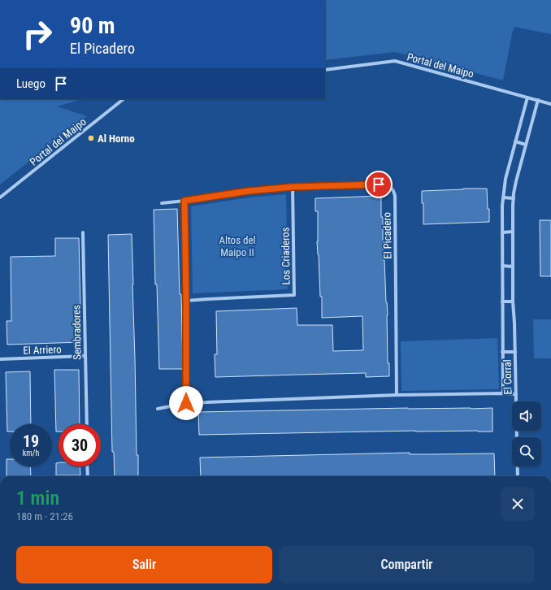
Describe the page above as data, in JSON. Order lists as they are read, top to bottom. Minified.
{"streets":{"street":["Portal del Maipo","El Picadero","Los Criaderos","Sembradores","El Arriero","El Corral"]},"crossings":[["Portal del Maipo","El Corral"],["El Picadero","Los Criaderos"],["Sembradores","El Arriero"]],"parks":["Altos del Maipo II"],"places":["Al Horno"],"page":{"turn":["90 m","El Picadero"],"then":"Luego","speed":"19 km/h","limit":"30","heading":["1 min","180 m · 21:26"],"buttons":["Salir","Compartir"]}}
